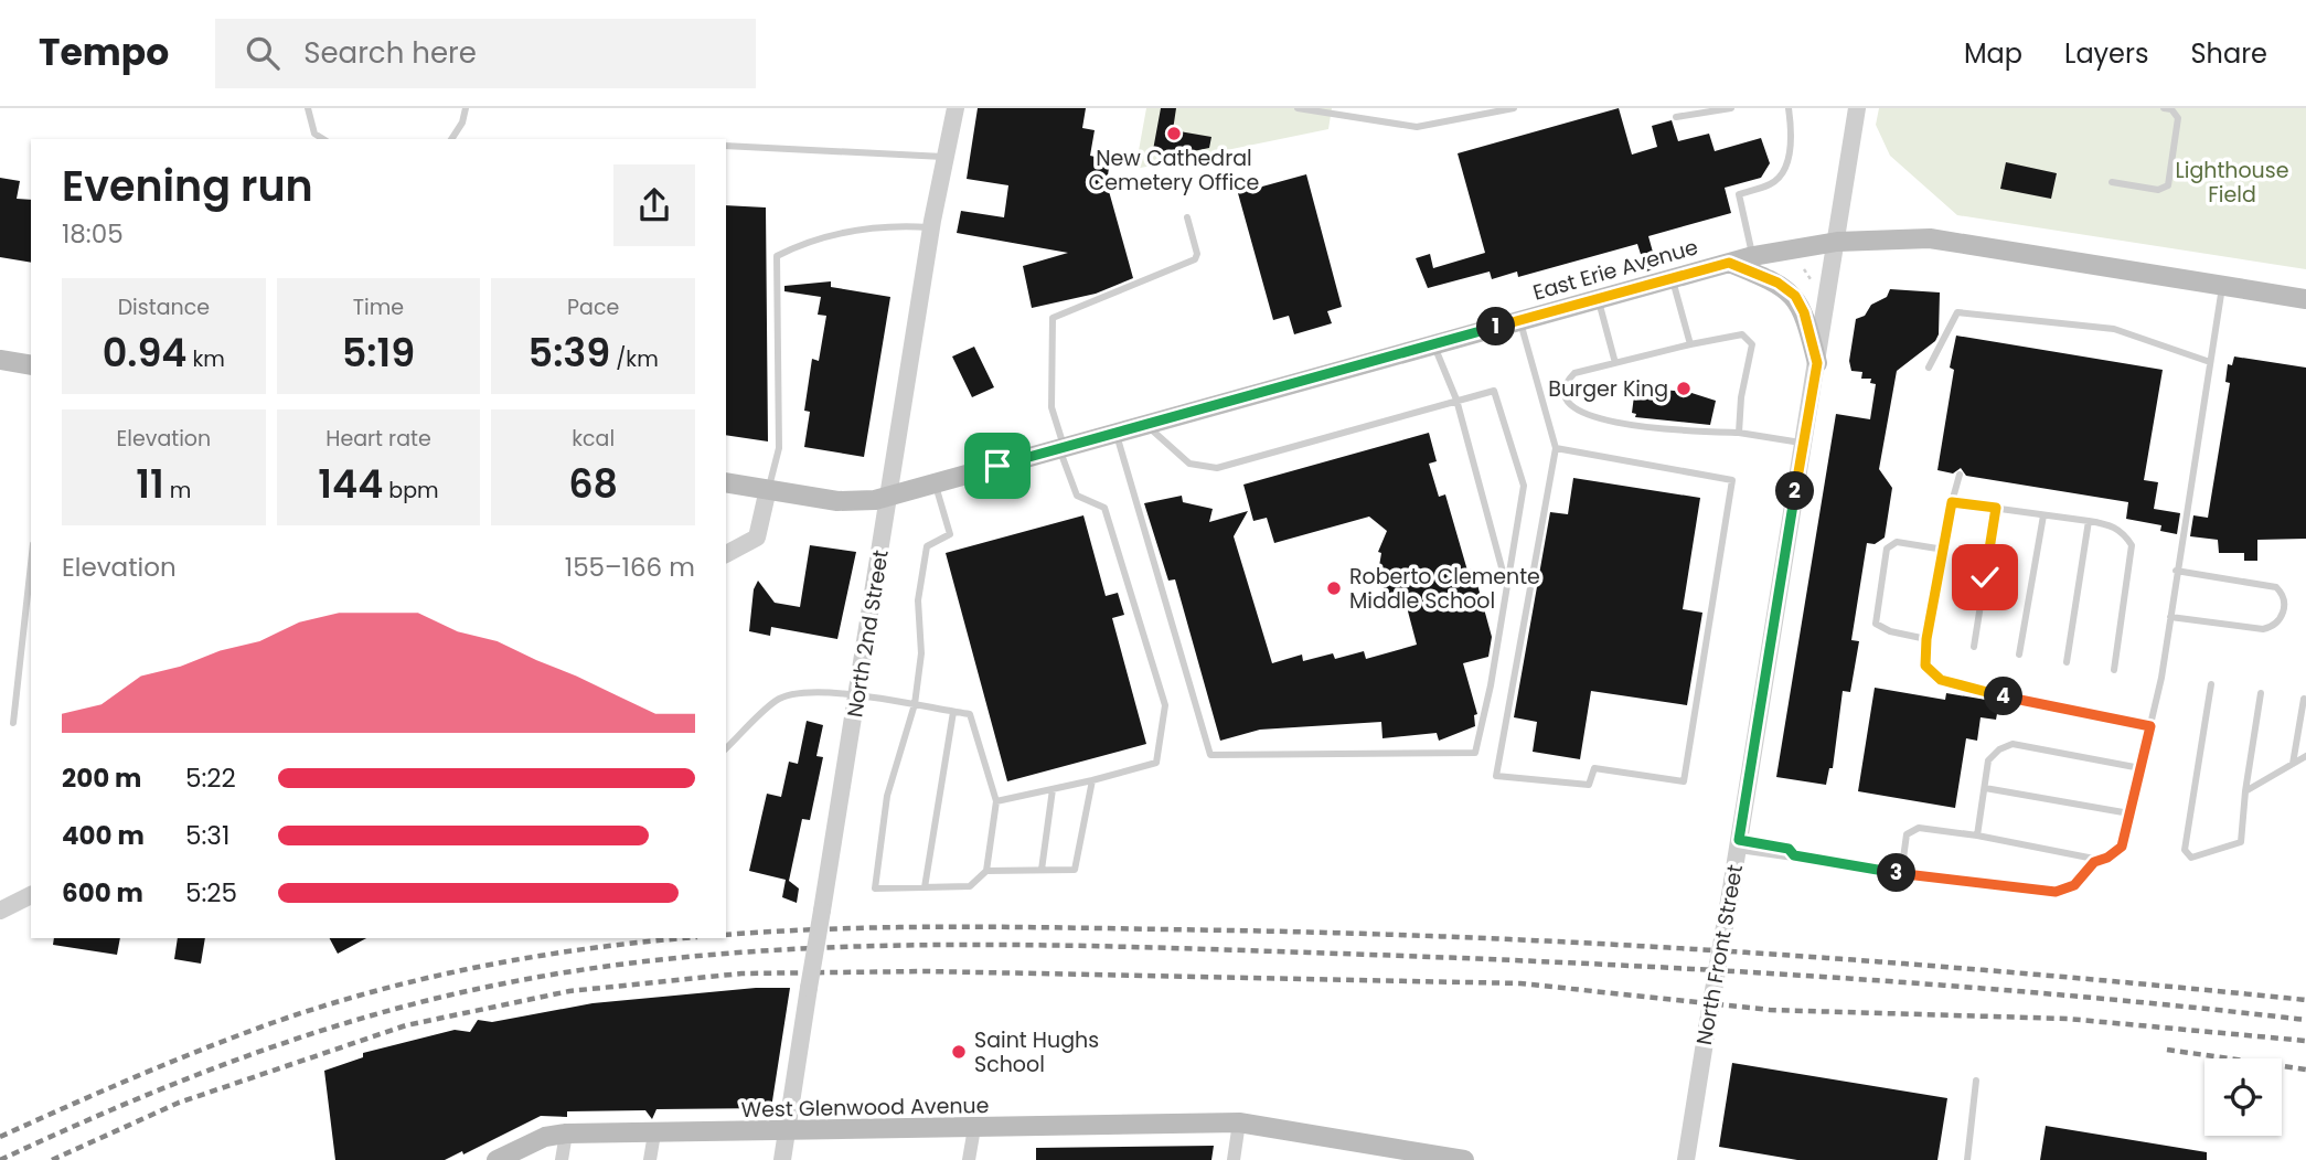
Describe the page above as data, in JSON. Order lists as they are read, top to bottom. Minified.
{"streets":{"main road":["East Erie Avenue","West Glenwood Avenue"],"street":["North 2nd Street","North Front Street"]},"crossings":[["East Erie Avenue","North 2nd Street"],["East Erie Avenue","North Front Street"],["North 2nd Street","West Glenwood Avenue"]],"parks":["Lighthouse Field"],"places":["New Cathedral Cemetery Office","Burger King","Roberto Clemente Middle School","Saint Hughs School"],"page":{"header":"Tempo","search":"Search here","nav":["Map","Layers","Share"],"heading":["Evening run","18:05"],"stats":[["Distance","0.94 km"],["Time","5:19"],["Pace","5:39 /km"],["Elevation","11 m"],["Heart rate","144 bpm"],["kcal","68"]],"pins":["1","2","4","3"],"chart":["Elevation","155–166 m"],"list":[{"name":"200 m","note":"5:22"},{"name":"400 m","note":"5:31"},{"name":"600 m","note":"5:25"}]}}
